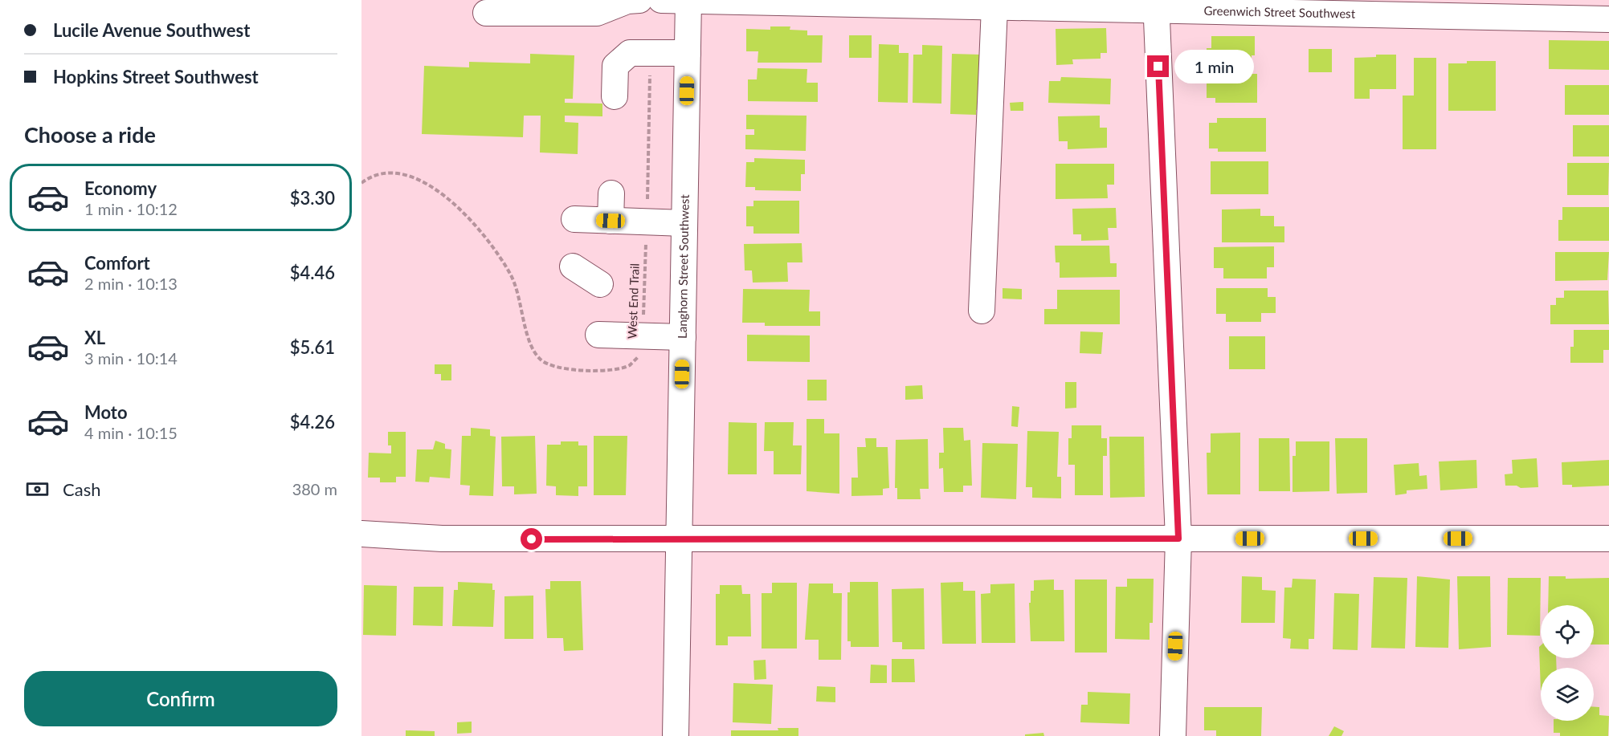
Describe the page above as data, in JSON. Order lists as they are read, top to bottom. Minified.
{"streets":{"street":["Greenwich Street Southwest","Langhorn Street Southwest"],"path":["West End Trail"]},"crossings":[["Greenwich Street Southwest","Langhorn Street Southwest"]],"page":{"banner":["Lucile Avenue Southwest","Hopkins Street Southwest"],"bubble":"1 min","heading":"Choose a ride","list":[{"name":"Economy","note":"1 min · 10:12","value":"$3.30"},{"name":"Comfort","note":"2 min · 10:13","value":"$4.46"},{"name":"XL","note":"3 min · 10:14","value":"$5.61"},{"name":"Moto","note":"4 min · 10:15","value":"$4.26"}],"pay":["Cash","380 m"],"buttons":"Confirm"}}
